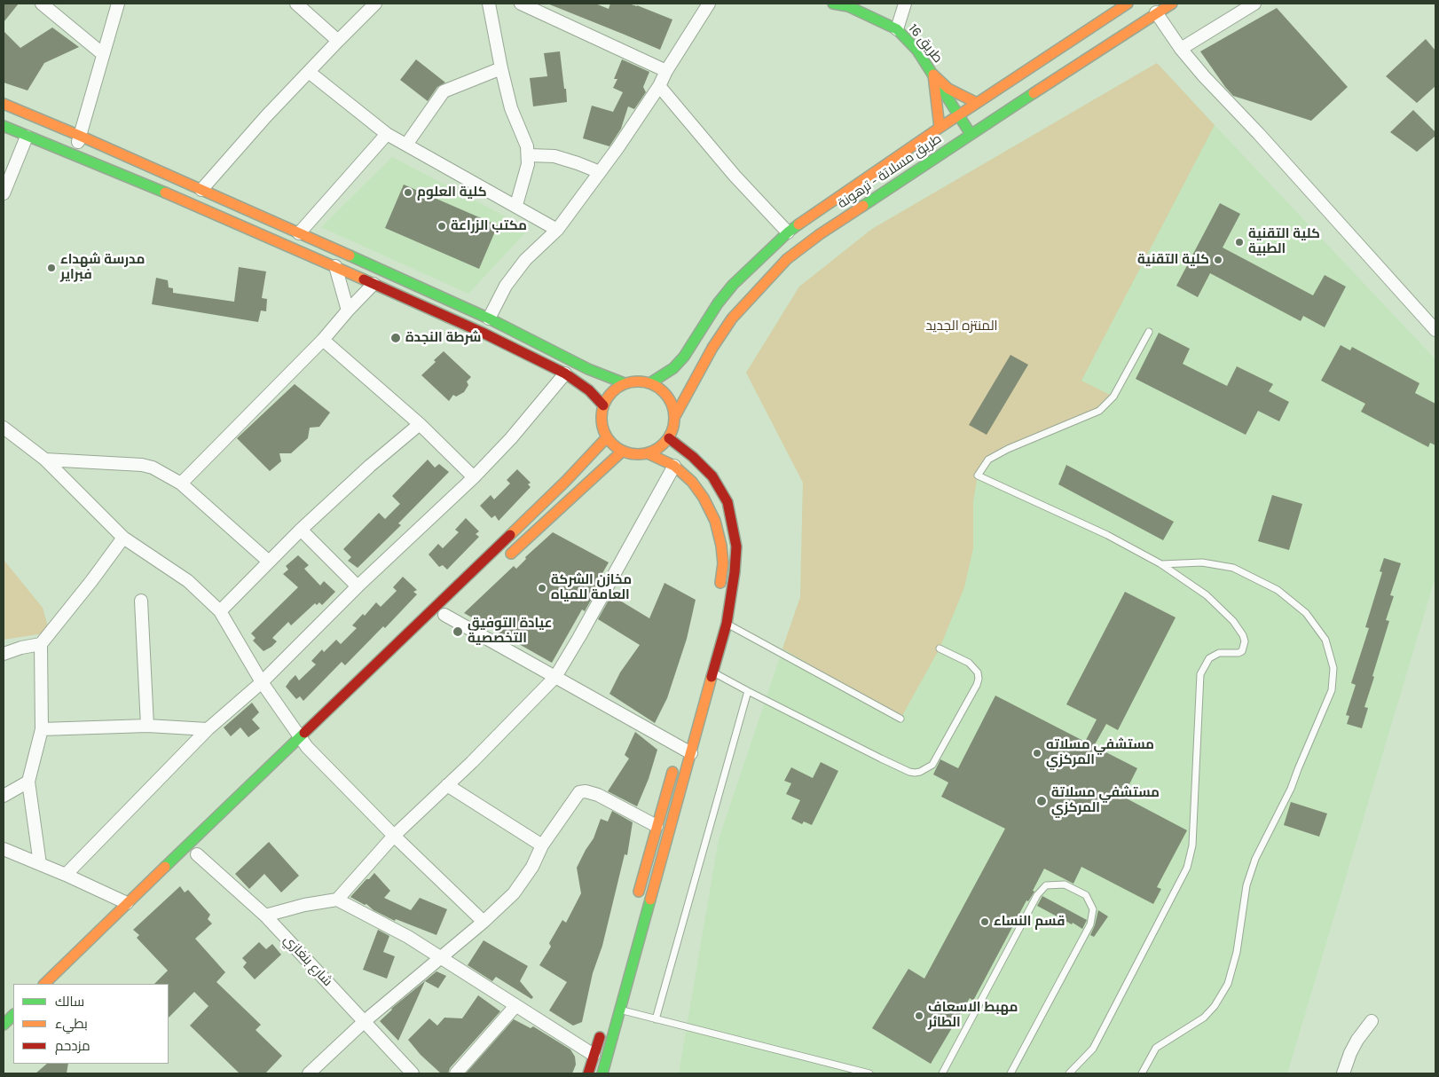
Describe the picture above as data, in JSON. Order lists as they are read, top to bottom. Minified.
{"streets":{"main road":["طريق 16","طريق مسلاتة - ترهونة"],"street":["شارع بنغازي"]},"crossings":[["طريق 16","طريق مسلاتة - ترهونة"]],"parks":["المنتزه الجديد"],"places":["كلية العلوم","مكتب الزراعة","كلية التقنية الطبية","كلية التقنية","مدرسة شهداء فبراير","شرطة النجدة","مخازن الشركة العامة للمياه","عيادة التوفيق التخصصية","مستشفي مسلاته المركزي","مستشفي مسلاتة المركزي","قسم النساء","مهبط الاسعاف الطائر"],"legend":["سالك","بطيء","مزدحم"]}
